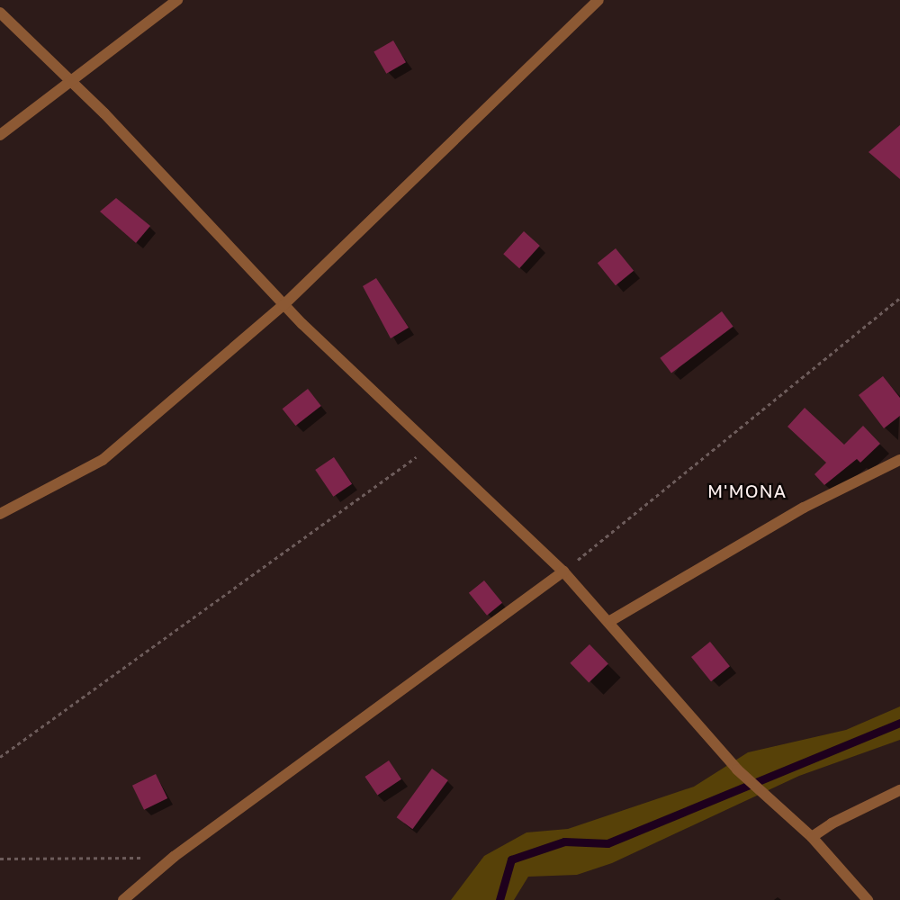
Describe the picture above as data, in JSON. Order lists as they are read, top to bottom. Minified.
{"districts":["M'MONA"]}
